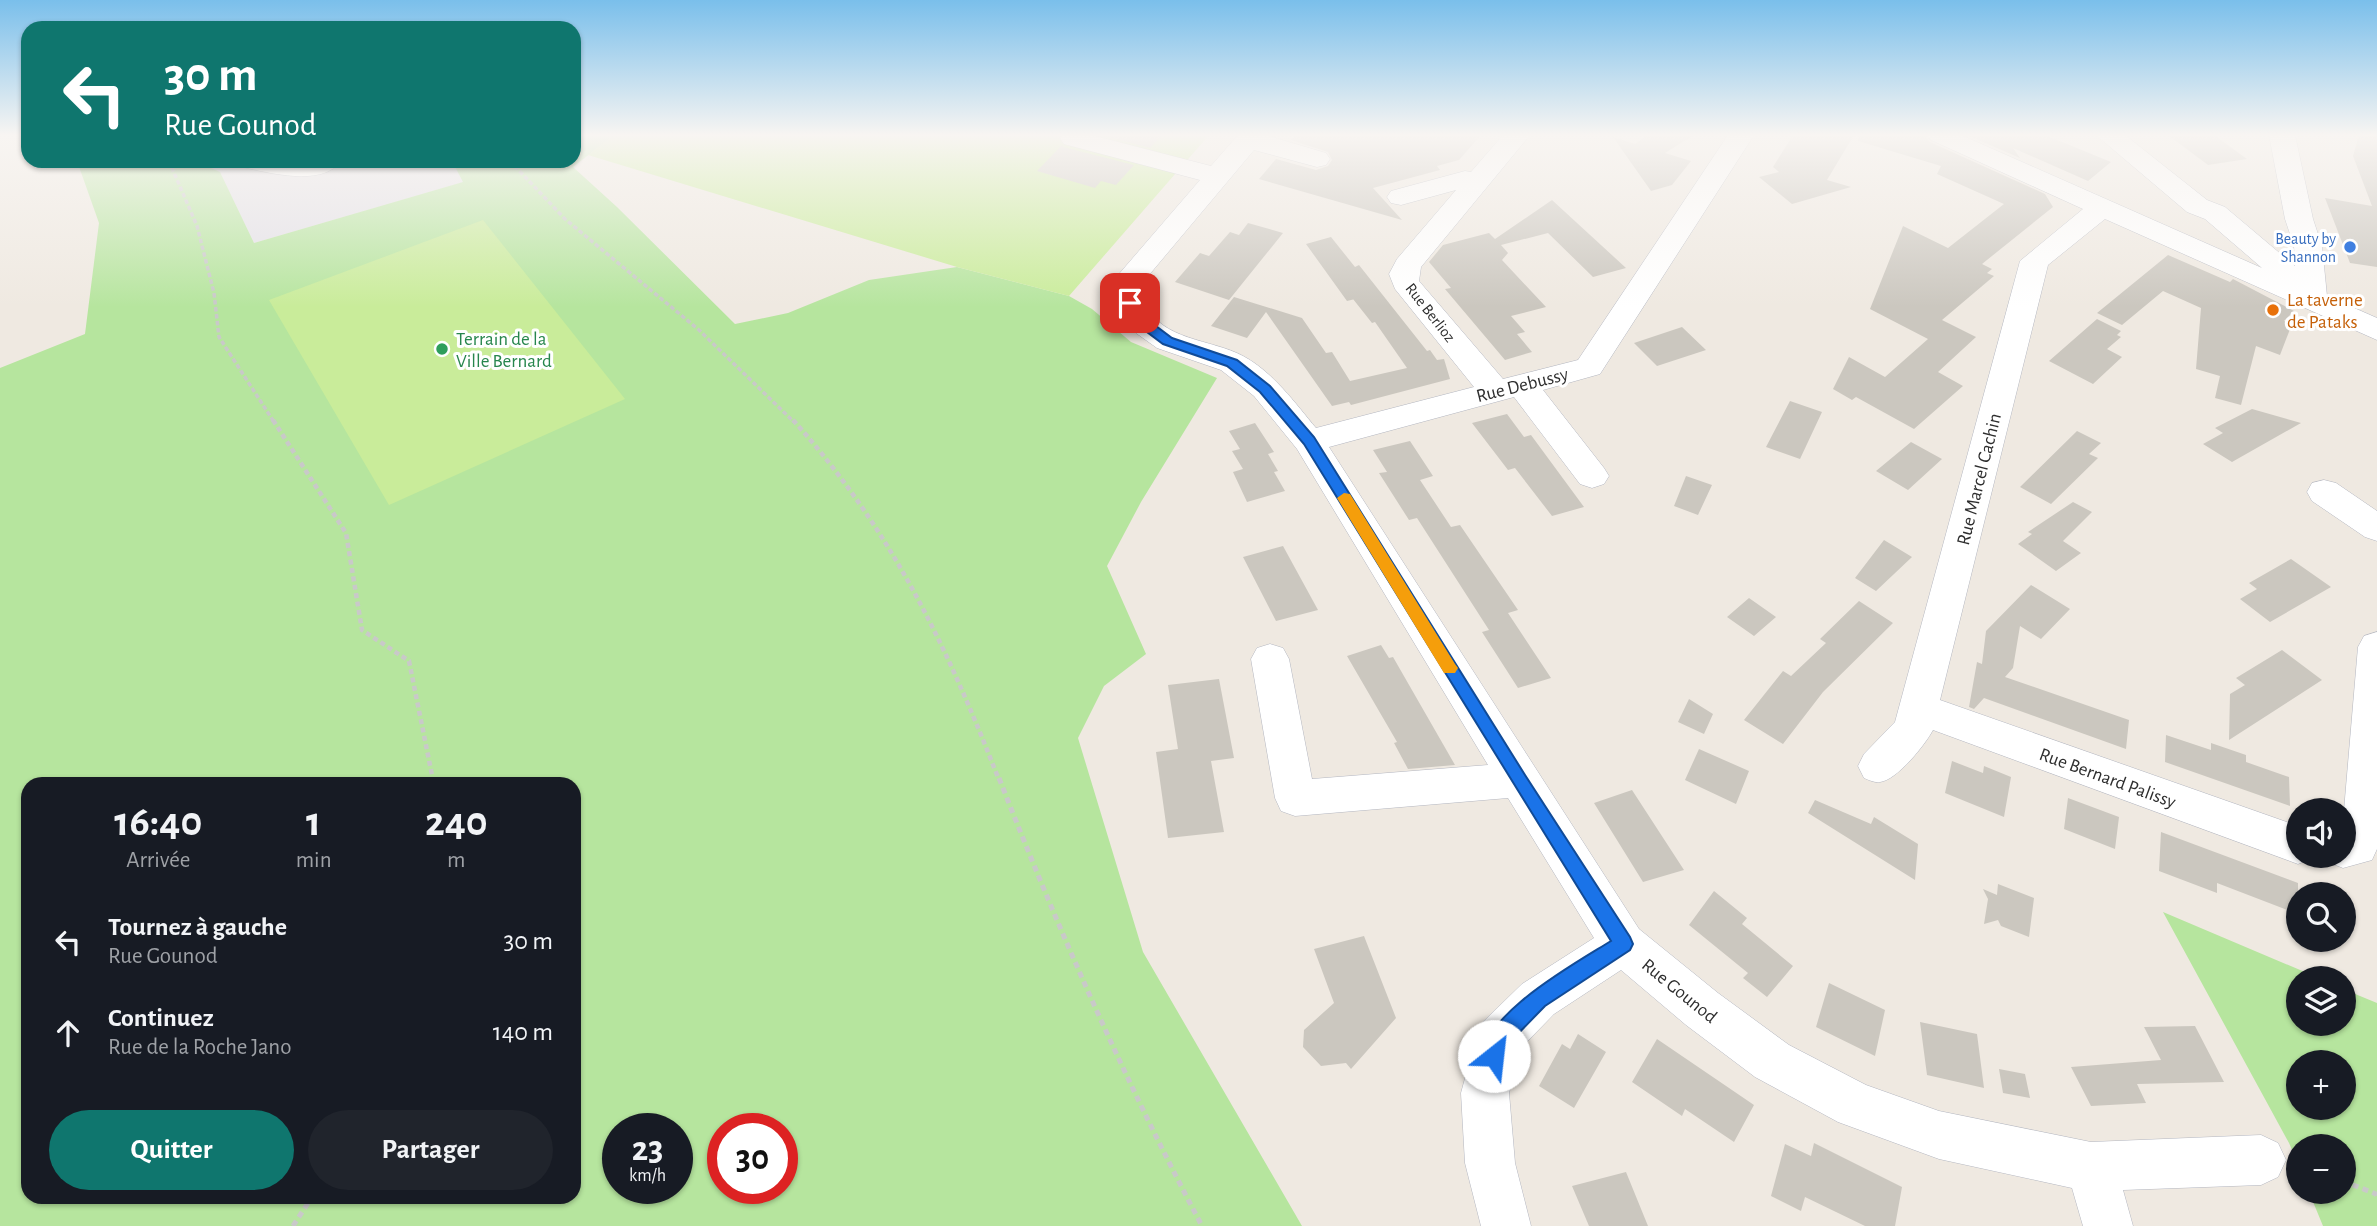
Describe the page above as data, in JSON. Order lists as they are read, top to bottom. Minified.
{"streets":{"street":["Rue Berlioz","Rue Debussy","Rue Marcel Cachin","Rue Bernard Palissy","Rue Gounod"]},"crossings":[["Rue Berlioz","Rue Debussy"],["Rue Debussy","Rue Gounod"],["Rue Marcel Cachin","Rue Bernard Palissy"]],"places":["Beauty by Shannon","La taverne de Pataks","Terrain de la Ville Bernard"],"page":{"turn":["30 m","Rue Gounod"],"eta":["16:40","Arrivée","1","min","240","m"],"map_buttons":["+","−"],"list":[{"name":"Tournez à gauche","note":"Rue Gounod","value":"30 m"},{"name":"Continuez","note":"Rue de la Roche Jano","value":"140 m"}],"buttons":["Quitter","Partager"],"speed":"23 km/h","limit":"30"}}
